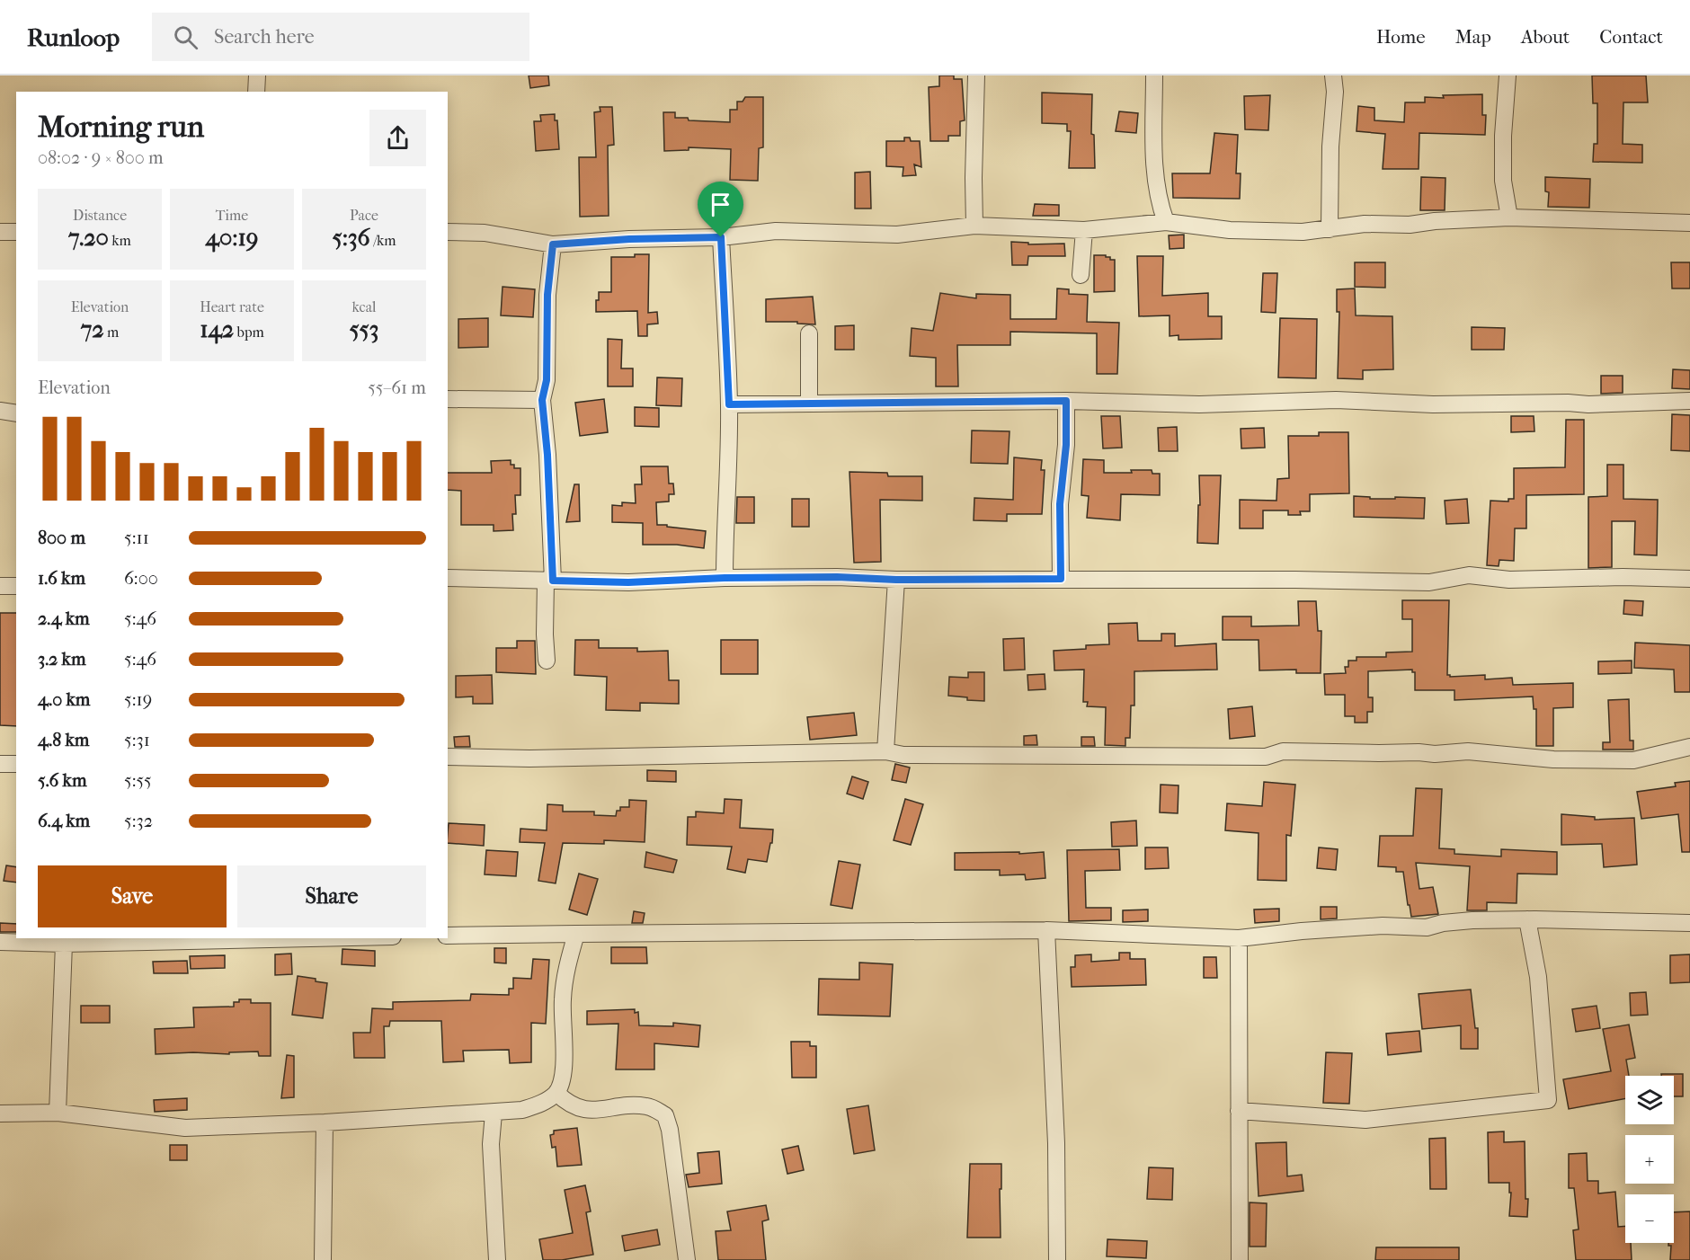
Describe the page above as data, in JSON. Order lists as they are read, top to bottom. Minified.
{"page":{"header":"Runloop","search":"Search here","nav":["Home","Map","About","Contact"],"heading":["Morning run","08:02 · 9 × 800 m"],"stats":[["Distance","7.20 km"],["Time","40:19"],["Pace","5:36 /km"],["Elevation","72 m"],["Heart rate","142 bpm"],["kcal","553"]],"chart":["Elevation","55–61 m"],"list":[{"name":"800 m","note":"5:11"},{"name":"1.6 km","note":"6:00"},{"name":"2.4 km","note":"5:46"},{"name":"3.2 km","note":"5:46"},{"name":"4.0 km","note":"5:19"},{"name":"4.8 km","note":"5:31"},{"name":"5.6 km","note":"5:55"},{"name":"6.4 km","note":"5:32"}],"buttons":["Save","Share"],"map_buttons":["+","−"]}}
